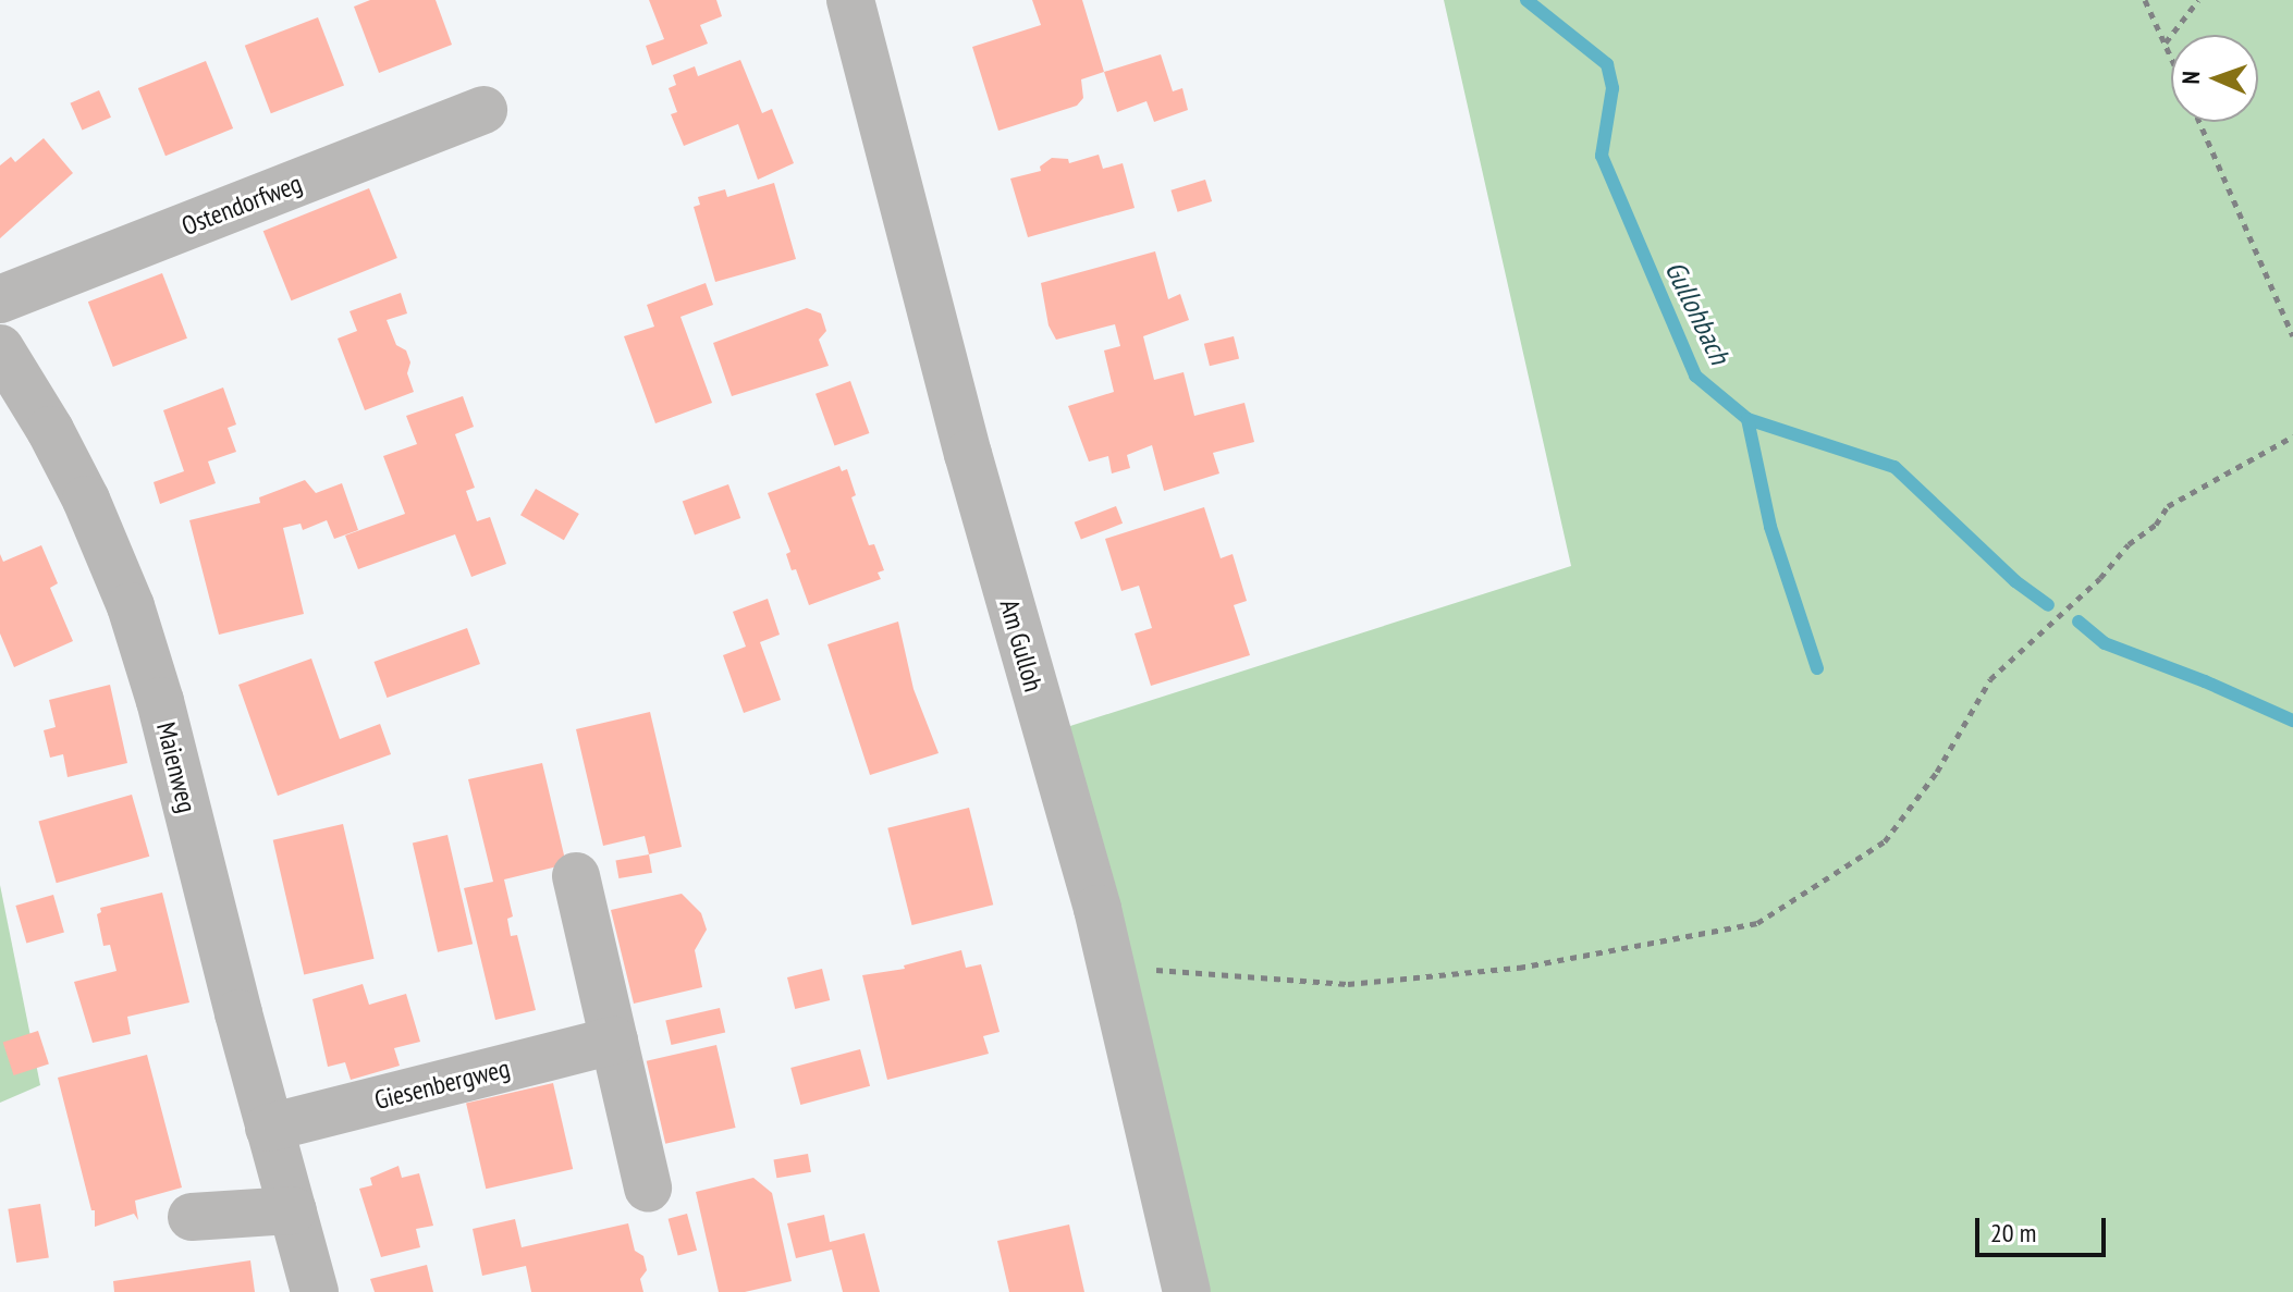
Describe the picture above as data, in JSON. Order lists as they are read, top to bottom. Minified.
{"streets":{"street":["Ostendorfweg","Am Gulloh","Maienweg","Giesenbergweg"]},"crossings":[["Maienweg","Giesenbergweg"]],"water":["Gullohbach"],"scale_bar":"20 m","north":"left"}
